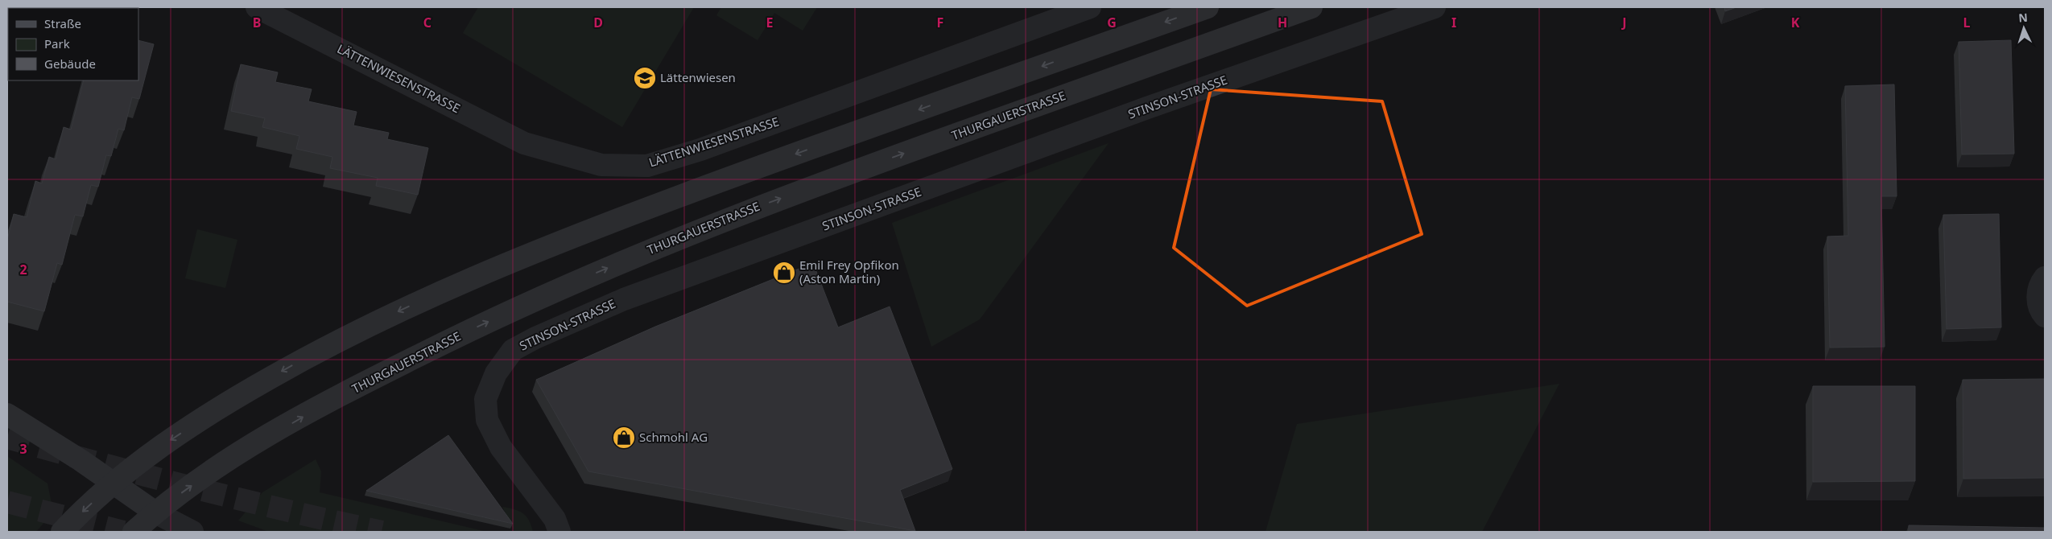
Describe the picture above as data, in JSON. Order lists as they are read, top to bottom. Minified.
{"streets":{"main road":["THURGAUERSTRASSE"],"street":["LÄTTENWIESENSTRASSE","STINSON-STRASSE"]},"places":{"school or university":["Lättenwiesen"],"shop":["Emil Frey Opfikon (Aston Martin)","Schmohl AG"]},"legend":["Straße","Park","Gebäude"],"north":"top","grid":{"columns":["B","C","D","E","F","G","H","I","J","K","L"],"rows":["2","3"]}}
